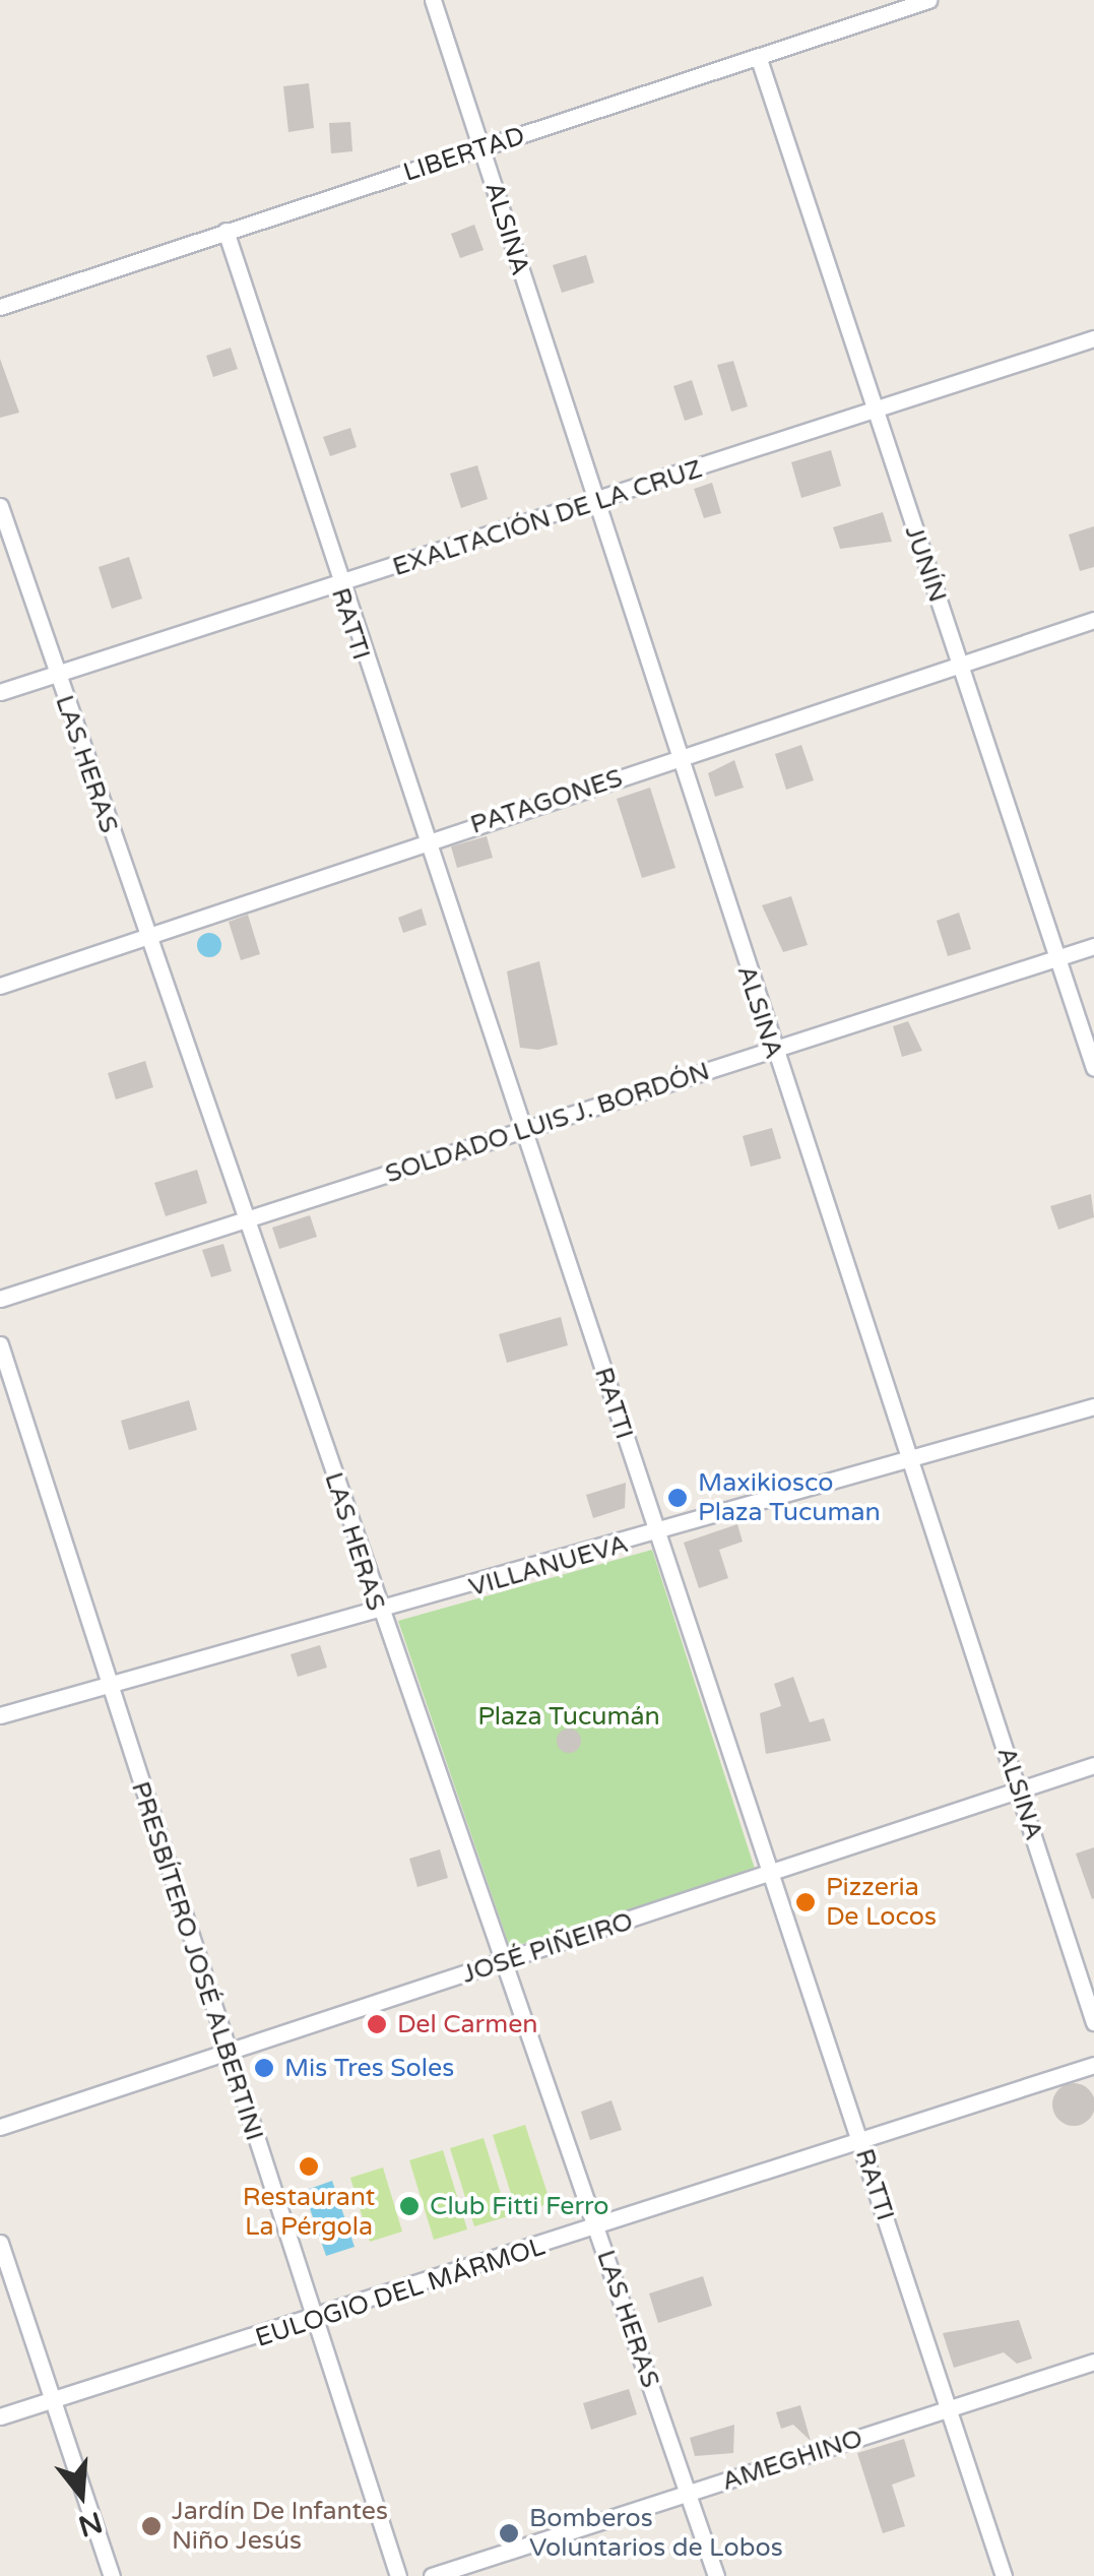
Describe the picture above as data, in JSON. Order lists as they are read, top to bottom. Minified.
{"streets":{"street":["LIBERTAD","ALSINA","EXALTACIÓN DE LA CRUZ","JUNÍN","RATTI","LAS HERAS","PATAGONES","SOLDADO LUIS J. BORDÓN","VILLANUEVA","JOSÉ PIÑEIRO","PRESBÍTERO JOSÉ ALBERTINI","EULOGIO DEL MÁRMOL","AMEGHINO"]},"crossings":[["LIBERTAD","ALSINA"],["LIBERTAD","JUNÍN"],["LIBERTAD","RATTI"],["ALSINA","EXALTACIÓN DE LA CRUZ"],["ALSINA","PATAGONES"],["ALSINA","SOLDADO LUIS J. BORDÓN"],["ALSINA","VILLANUEVA"],["ALSINA","JOSÉ PIÑEIRO"],["EXALTACIÓN DE LA CRUZ","JUNÍN"],["EXALTACIÓN DE LA CRUZ","RATTI"],["EXALTACIÓN DE LA CRUZ","LAS HERAS"],["JUNÍN","PATAGONES"],["JUNÍN","SOLDADO LUIS J. BORDÓN"],["RATTI","PATAGONES"],["RATTI","SOLDADO LUIS J. BORDÓN"],["RATTI","VILLANUEVA"],["RATTI","JOSÉ PIÑEIRO"],["RATTI","EULOGIO DEL MÁRMOL"],["RATTI","AMEGHINO"],["LAS HERAS","PATAGONES"],["LAS HERAS","SOLDADO LUIS J. BORDÓN"],["LAS HERAS","VILLANUEVA"],["LAS HERAS","JOSÉ PIÑEIRO"],["LAS HERAS","EULOGIO DEL MÁRMOL"],["LAS HERAS","AMEGHINO"],["VILLANUEVA","PRESBÍTERO JOSÉ ALBERTINI"],["JOSÉ PIÑEIRO","PRESBÍTERO JOSÉ ALBERTINI"],["PRESBÍTERO JOSÉ ALBERTINI","EULOGIO DEL MÁRMOL"]],"parks":["Plaza Tucumán"],"places":["Maxikiosco Plaza Tucuman","Pizzeria De Locos","Del Carmen","Mis Tres Soles","Restaurant La Pérgola","Club Fitti Ferro","Jardín De Infantes Niño Jesús","Bomberos Voluntarios de Lobos"],"north":"bottom"}
